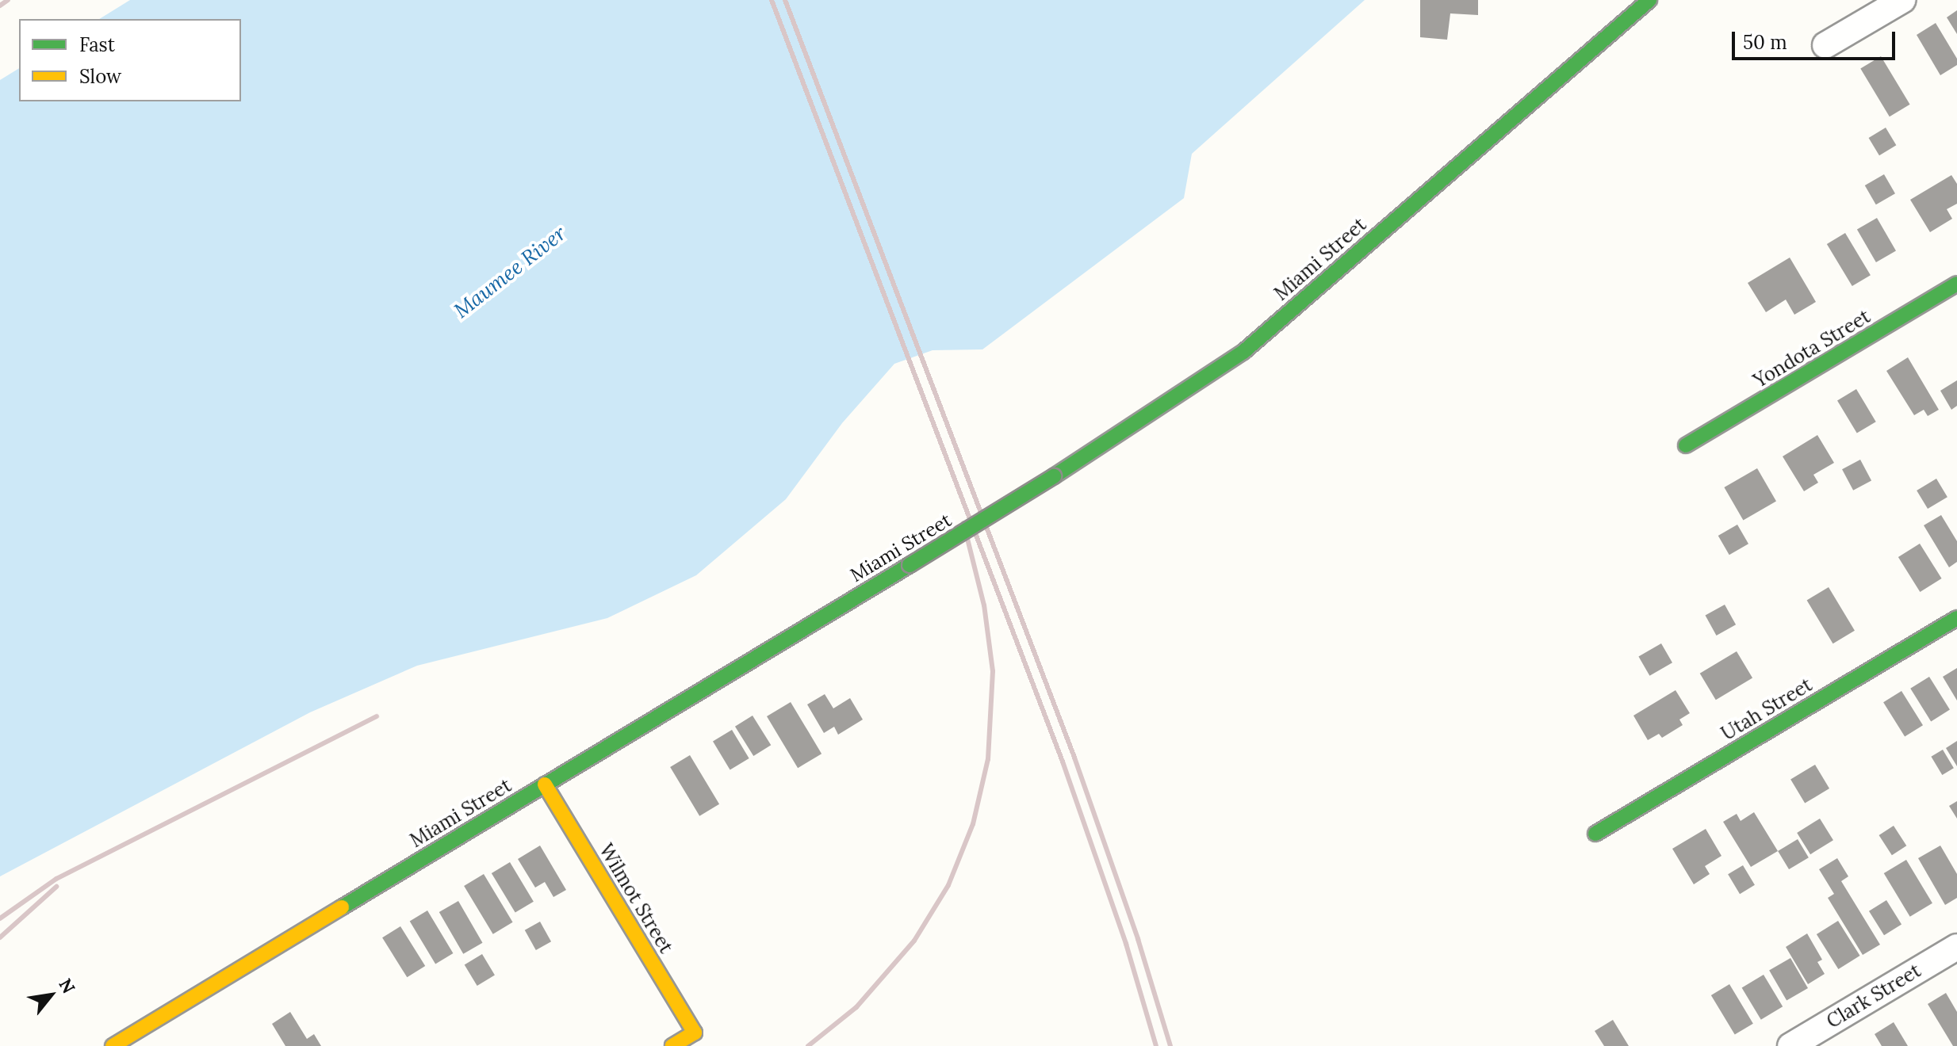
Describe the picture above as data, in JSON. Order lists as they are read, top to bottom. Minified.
{"streets":{"street":["Miami Street","Yondota Street","Utah Street","Wilmot Street","Clark Street"]},"crossings":[["Miami Street","Wilmot Street"]],"water":["Maumee River"],"legend":["Fast","Slow"],"scale_bar":"50 m","north":"top right"}
